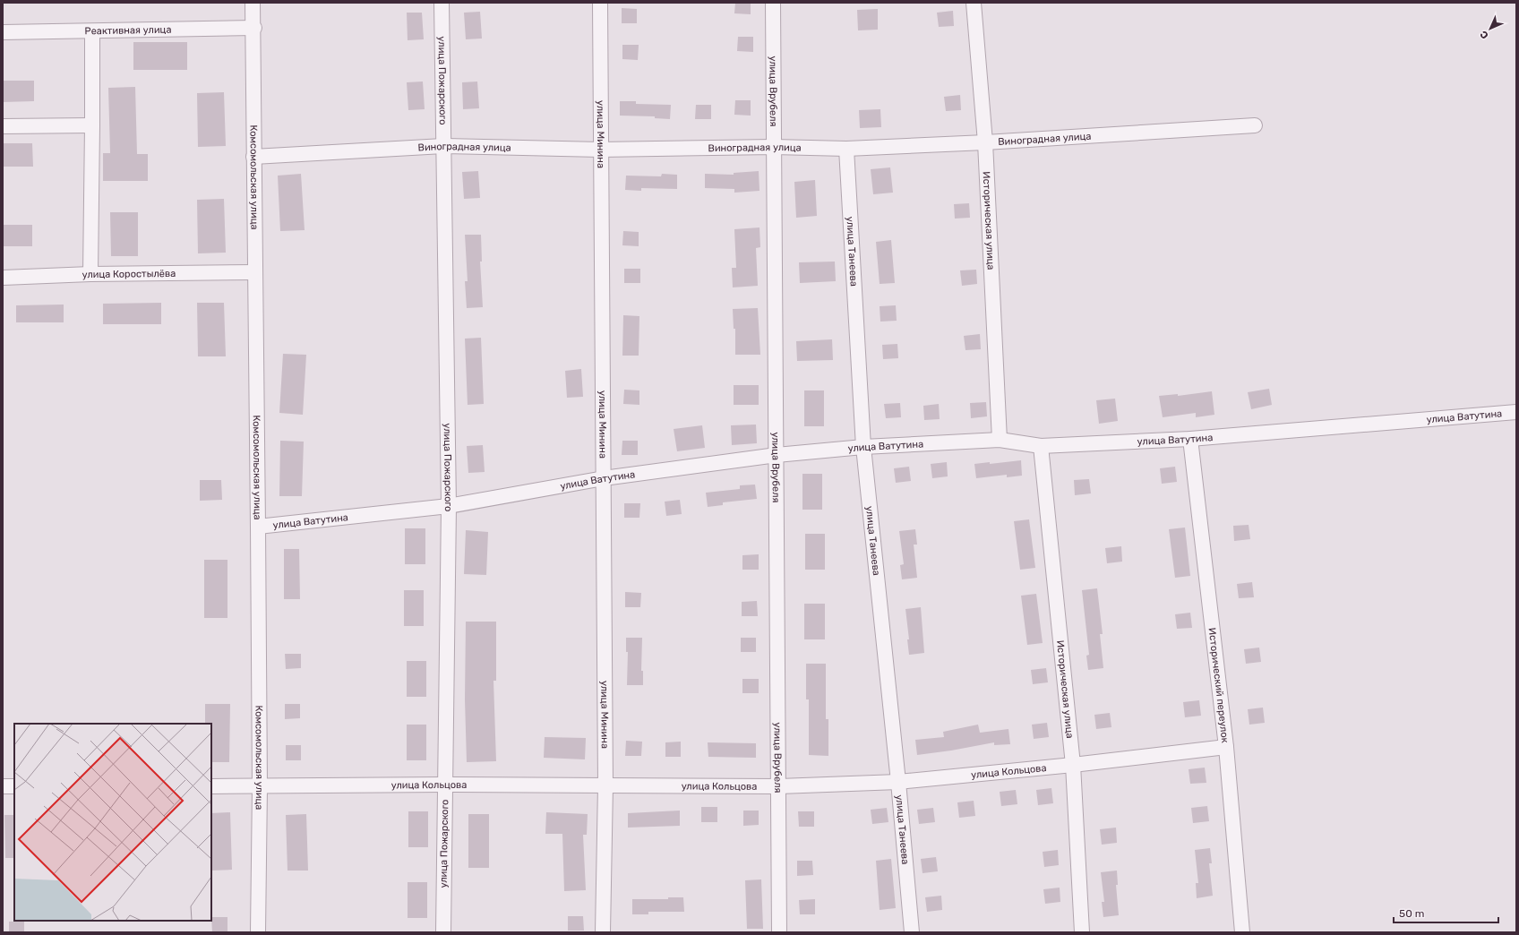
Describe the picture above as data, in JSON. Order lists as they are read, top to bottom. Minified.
{"streets":{"street":["Реактивная улица","улица Пожарского","улица Врубеля","улица Минина","Виноградная улица","Комсомольская улица","Историческая улица","улица Танеева","улица Коростылёва","улица Ватутина","Исторический переулок","улица Кольцова"]},"crossings":[["Реактивная улица","Комсомольская улица"],["улица Пожарского","Виноградная улица"],["улица Пожарского","улица Ватутина"],["улица Пожарского","улица Кольцова"],["улица Врубеля","Виноградная улица"],["улица Врубеля","улица Ватутина"],["улица Врубеля","улица Кольцова"],["улица Минина","Виноградная улица"],["улица Минина","улица Ватутина"],["улица Минина","улица Кольцова"],["Виноградная улица","Комсомольская улица"],["Виноградная улица","Историческая улица"],["Виноградная улица","улица Танеева"],["Комсомольская улица","улица Коростылёва"],["Комсомольская улица","улица Ватутина"],["Комсомольская улица","улица Кольцова"],["Историческая улица","улица Ватутина"],["Историческая улица","улица Кольцова"],["улица Танеева","улица Ватутина"],["улица Танеева","улица Кольцова"],["улица Ватутина","Исторический переулок"],["Исторический переулок","улица Кольцова"]],"scale_bar":"50 m","north":"bottom left"}
